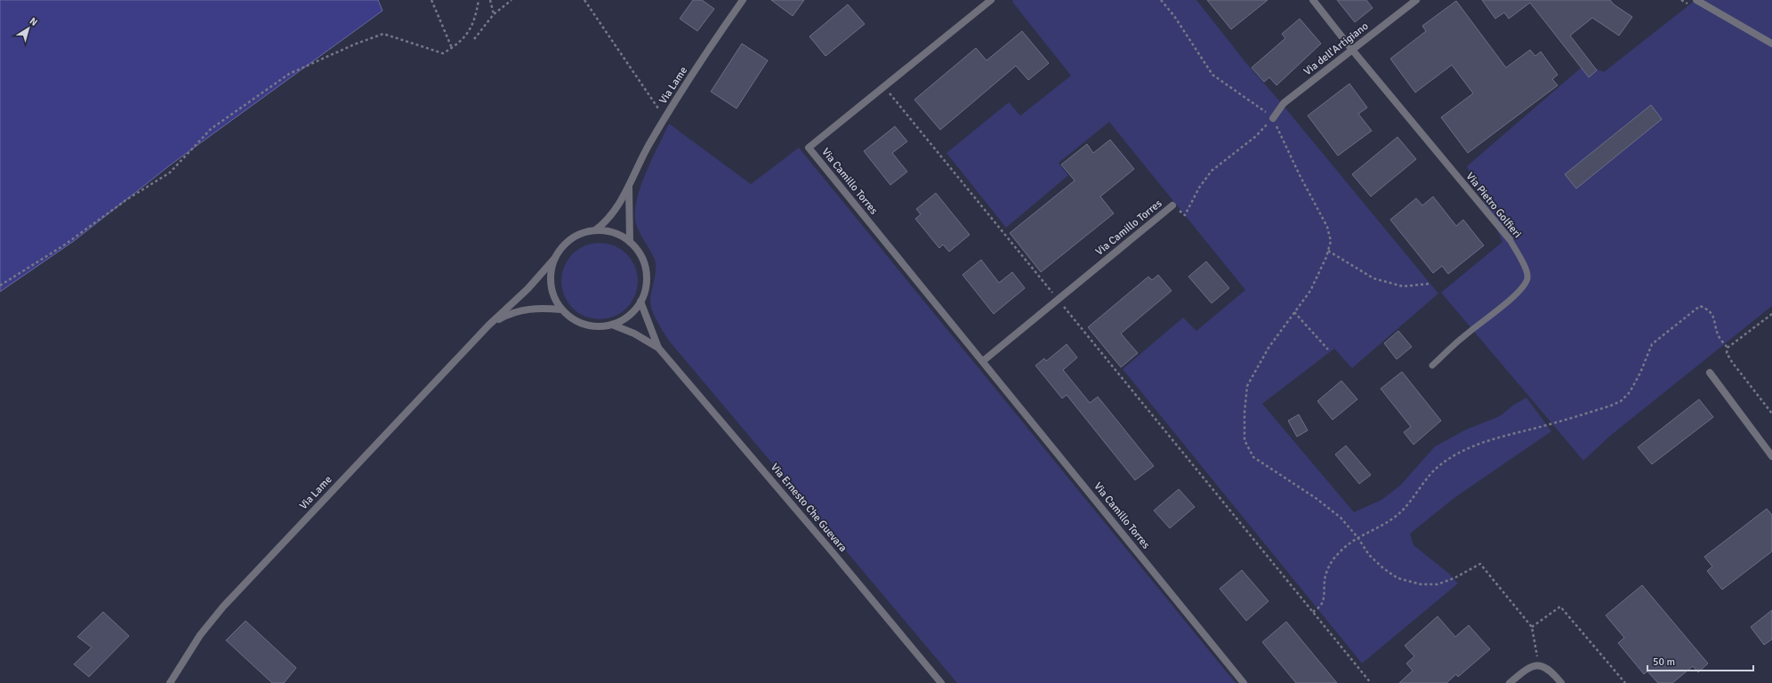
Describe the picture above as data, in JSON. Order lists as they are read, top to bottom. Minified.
{"streets":{"street":["Via dell'Artigiano","Via Lame","Via Camillo Torres","Via Pietro Golfieri","Via Ernesto Che Guevara"]},"crossings":[["Via dell'Artigiano","Via Pietro Golfieri"],["Via Lame","Via Ernesto Che Guevara"]],"scale_bar":"50 m","north":"top right"}
